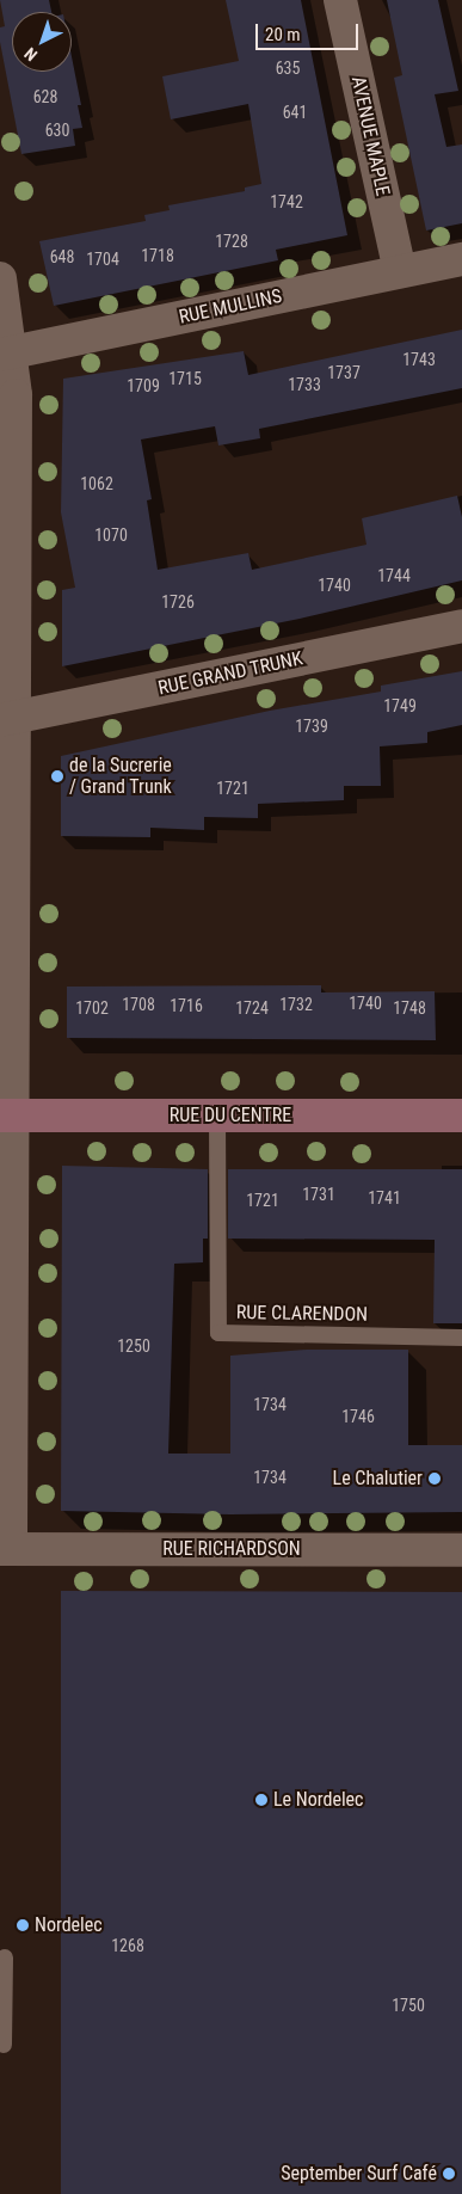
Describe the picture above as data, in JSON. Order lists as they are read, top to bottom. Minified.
{"streets":{"street":["AVENUE MAPLE","RUE MULLINS","RUE GRAND TRUNK","RUE DU CENTRE","RUE RICHARDSON"],"lane":["RUE CLARENDON"]},"crossings":[["AVENUE MAPLE","RUE MULLINS"],["RUE DU CENTRE","RUE CLARENDON"]],"places":["de la Sucrerie / Grand Trunk","Le Chalutier","Le Nordelec","Nordelec","September Surf Café"],"house_numbers":["635","628","641","630","1742","1728","1718","648","1704","1743","1737","1715","1733","1709","1062","1070","1744","1740","1726","1749","1739","1721","1740","1708","1732","1716","1702","1724","1748","1731","1741","1721","1250","1734","1746","1734","1268","1750"],"scale_bar":"20 m","north":"bottom left"}
